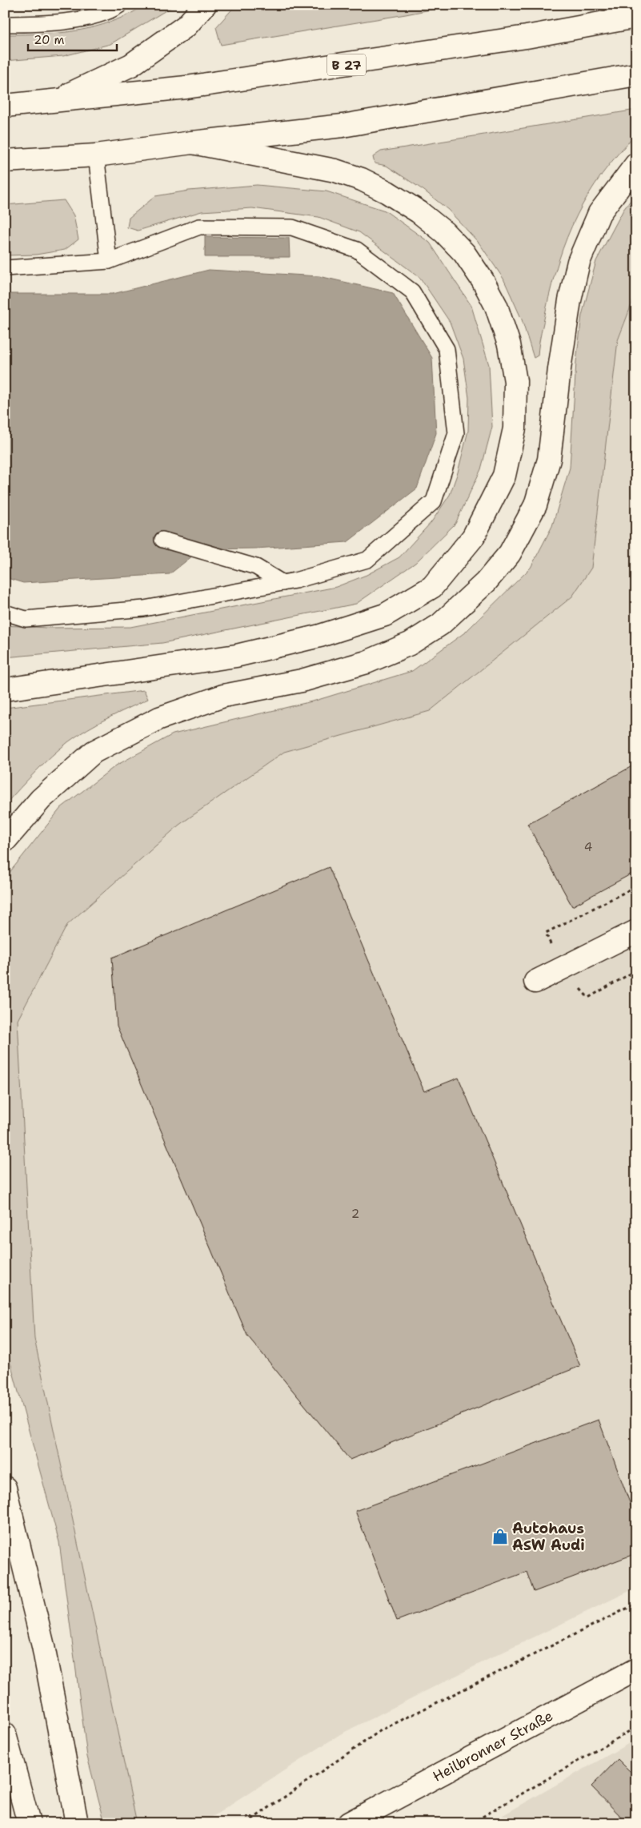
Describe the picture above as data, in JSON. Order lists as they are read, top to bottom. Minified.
{"streets":{"main road":["B 27","Heilbronner Straße"]},"places":{"shop":["Autohaus ASW Audi"]},"house_numbers":["4","2"],"scale_bar":"20 m"}
